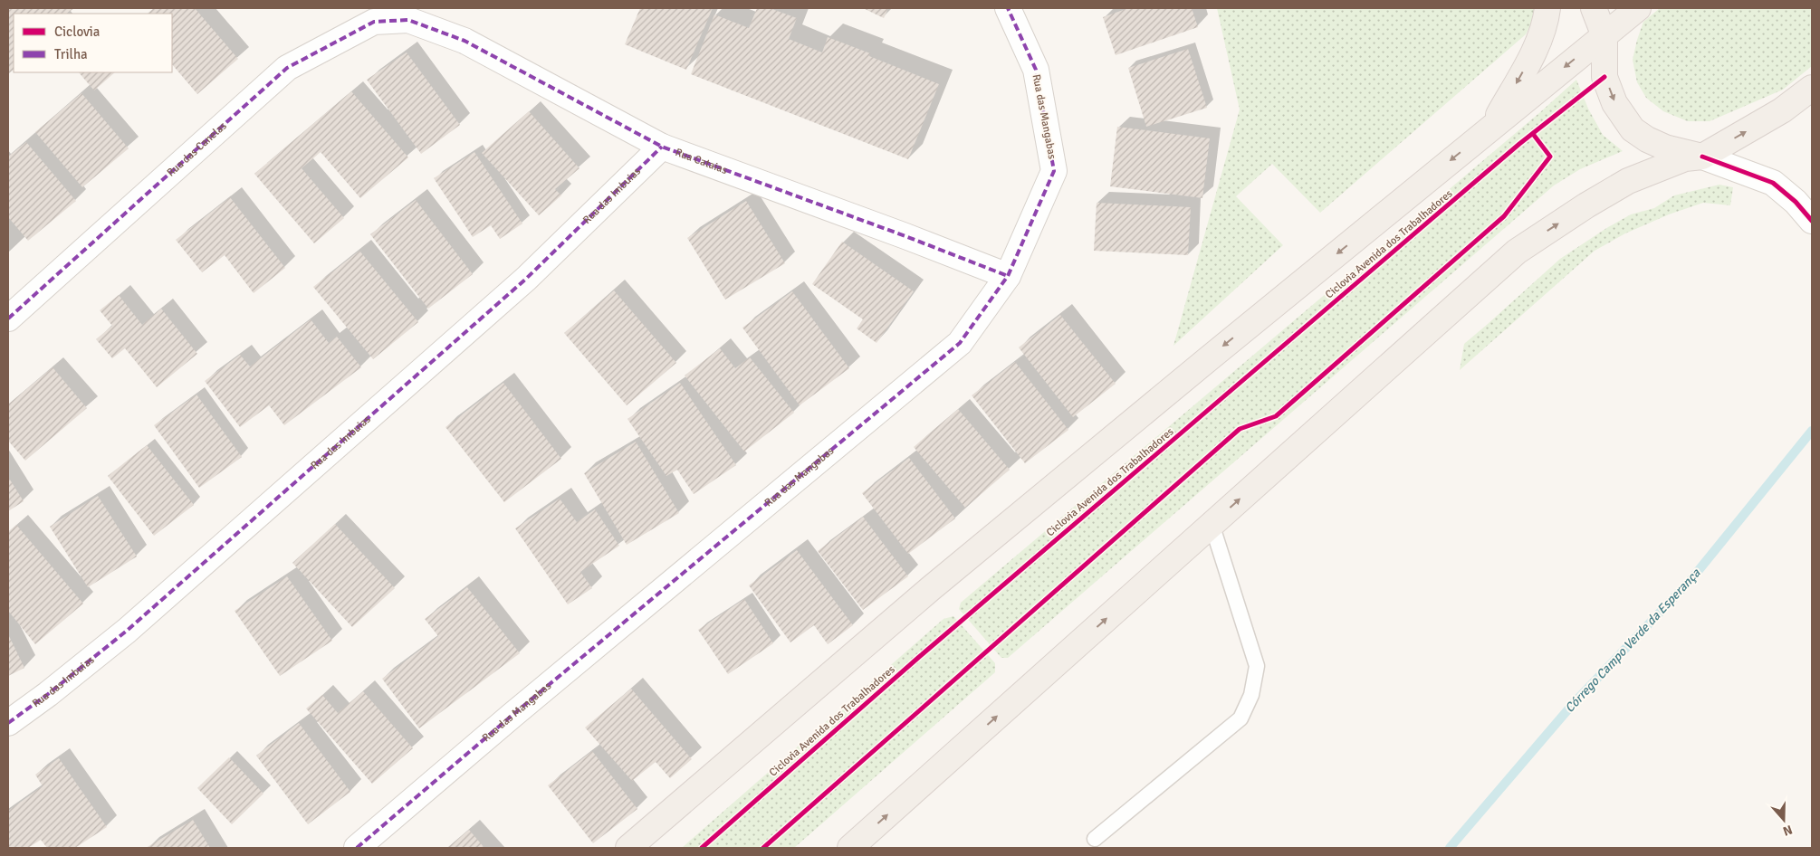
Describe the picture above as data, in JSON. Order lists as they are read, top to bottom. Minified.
{"streets":{"street":["Rua das Mangabas","Rua das Canelas","Rua Cataias","Rua das Imbuias"],"cycle path":["Ciclovia Avenida dos Trabalhadores"]},"crossings":[["Rua das Mangabas","Rua Cataias"],["Rua das Canelas","Rua Cataias"],["Rua Cataias","Rua das Imbuias"]],"water":["Córrego Campo Verde da Esperança"],"legend":["Ciclovia","Trilha"],"north":"bottom"}
